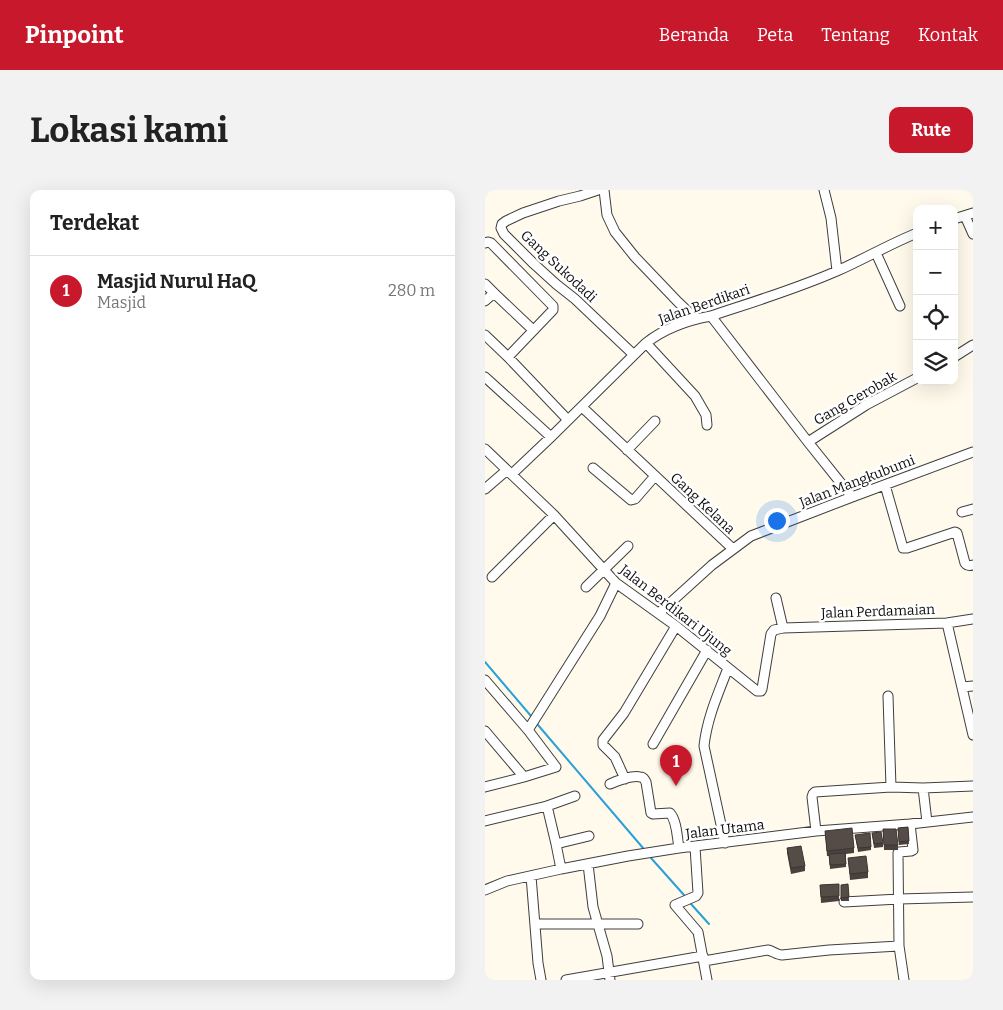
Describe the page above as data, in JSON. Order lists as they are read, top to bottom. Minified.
{"streets":{"street":["Gang Sukodadi","Jalan Berdikari","Gang Gerobak","Jalan Mangkubumi","Gang Kelana","Jalan Berdikari Ujung","Jalan Perdamaian","Jalan Utama"]},"crossings":[["Gang Sukodadi","Jalan Berdikari"],["Jalan Berdikari","Gang Kelana"],["Jalan Berdikari","Jalan Berdikari Ujung"],["Jalan Mangkubumi","Gang Kelana"],["Jalan Mangkubumi","Jalan Berdikari Ujung"],["Jalan Berdikari Ujung","Jalan Perdamaian"]],"page":{"header":"Pinpoint","nav":["Beranda","Peta","Tentang","Kontak"],"buttons":"Rute","title":"Lokasi kami","heading":"Terdekat","map_buttons":["+","−"],"list":[{"mark":"1","name":"Masjid Nurul HaQ","note":"Masjid","value":"280 m"}],"pins":"1"}}
